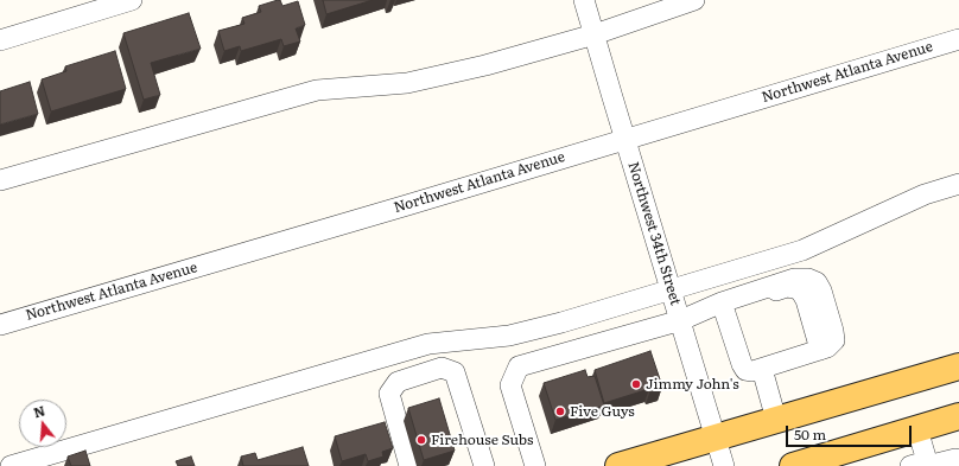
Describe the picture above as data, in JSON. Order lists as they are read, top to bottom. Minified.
{"streets":{"street":["Northwest Atlanta Avenue","Northwest 34th Street"]},"crossings":[["Northwest Atlanta Avenue","Northwest 34th Street"]],"places":["Jimmy John's","Five Guys","Firehouse Subs"],"scale_bar":"50 m","north":"top"}
